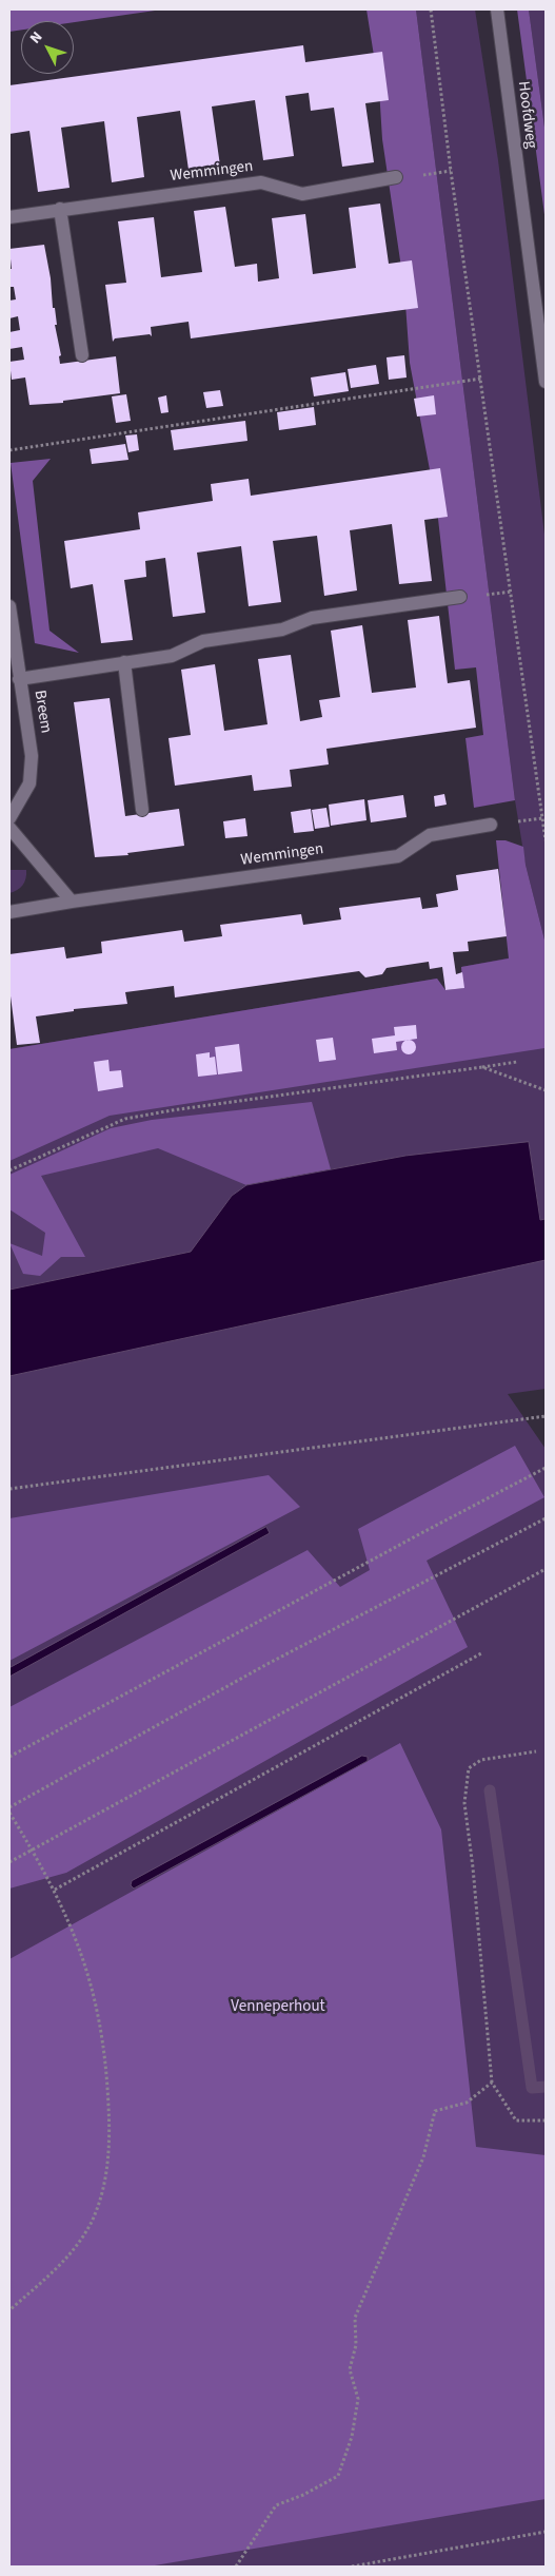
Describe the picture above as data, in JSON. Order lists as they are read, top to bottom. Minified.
{"streets":{"street":["Hoofdweg","Wemmingen","Breem"]},"parks":["Venneperhout"],"north":"top left"}
